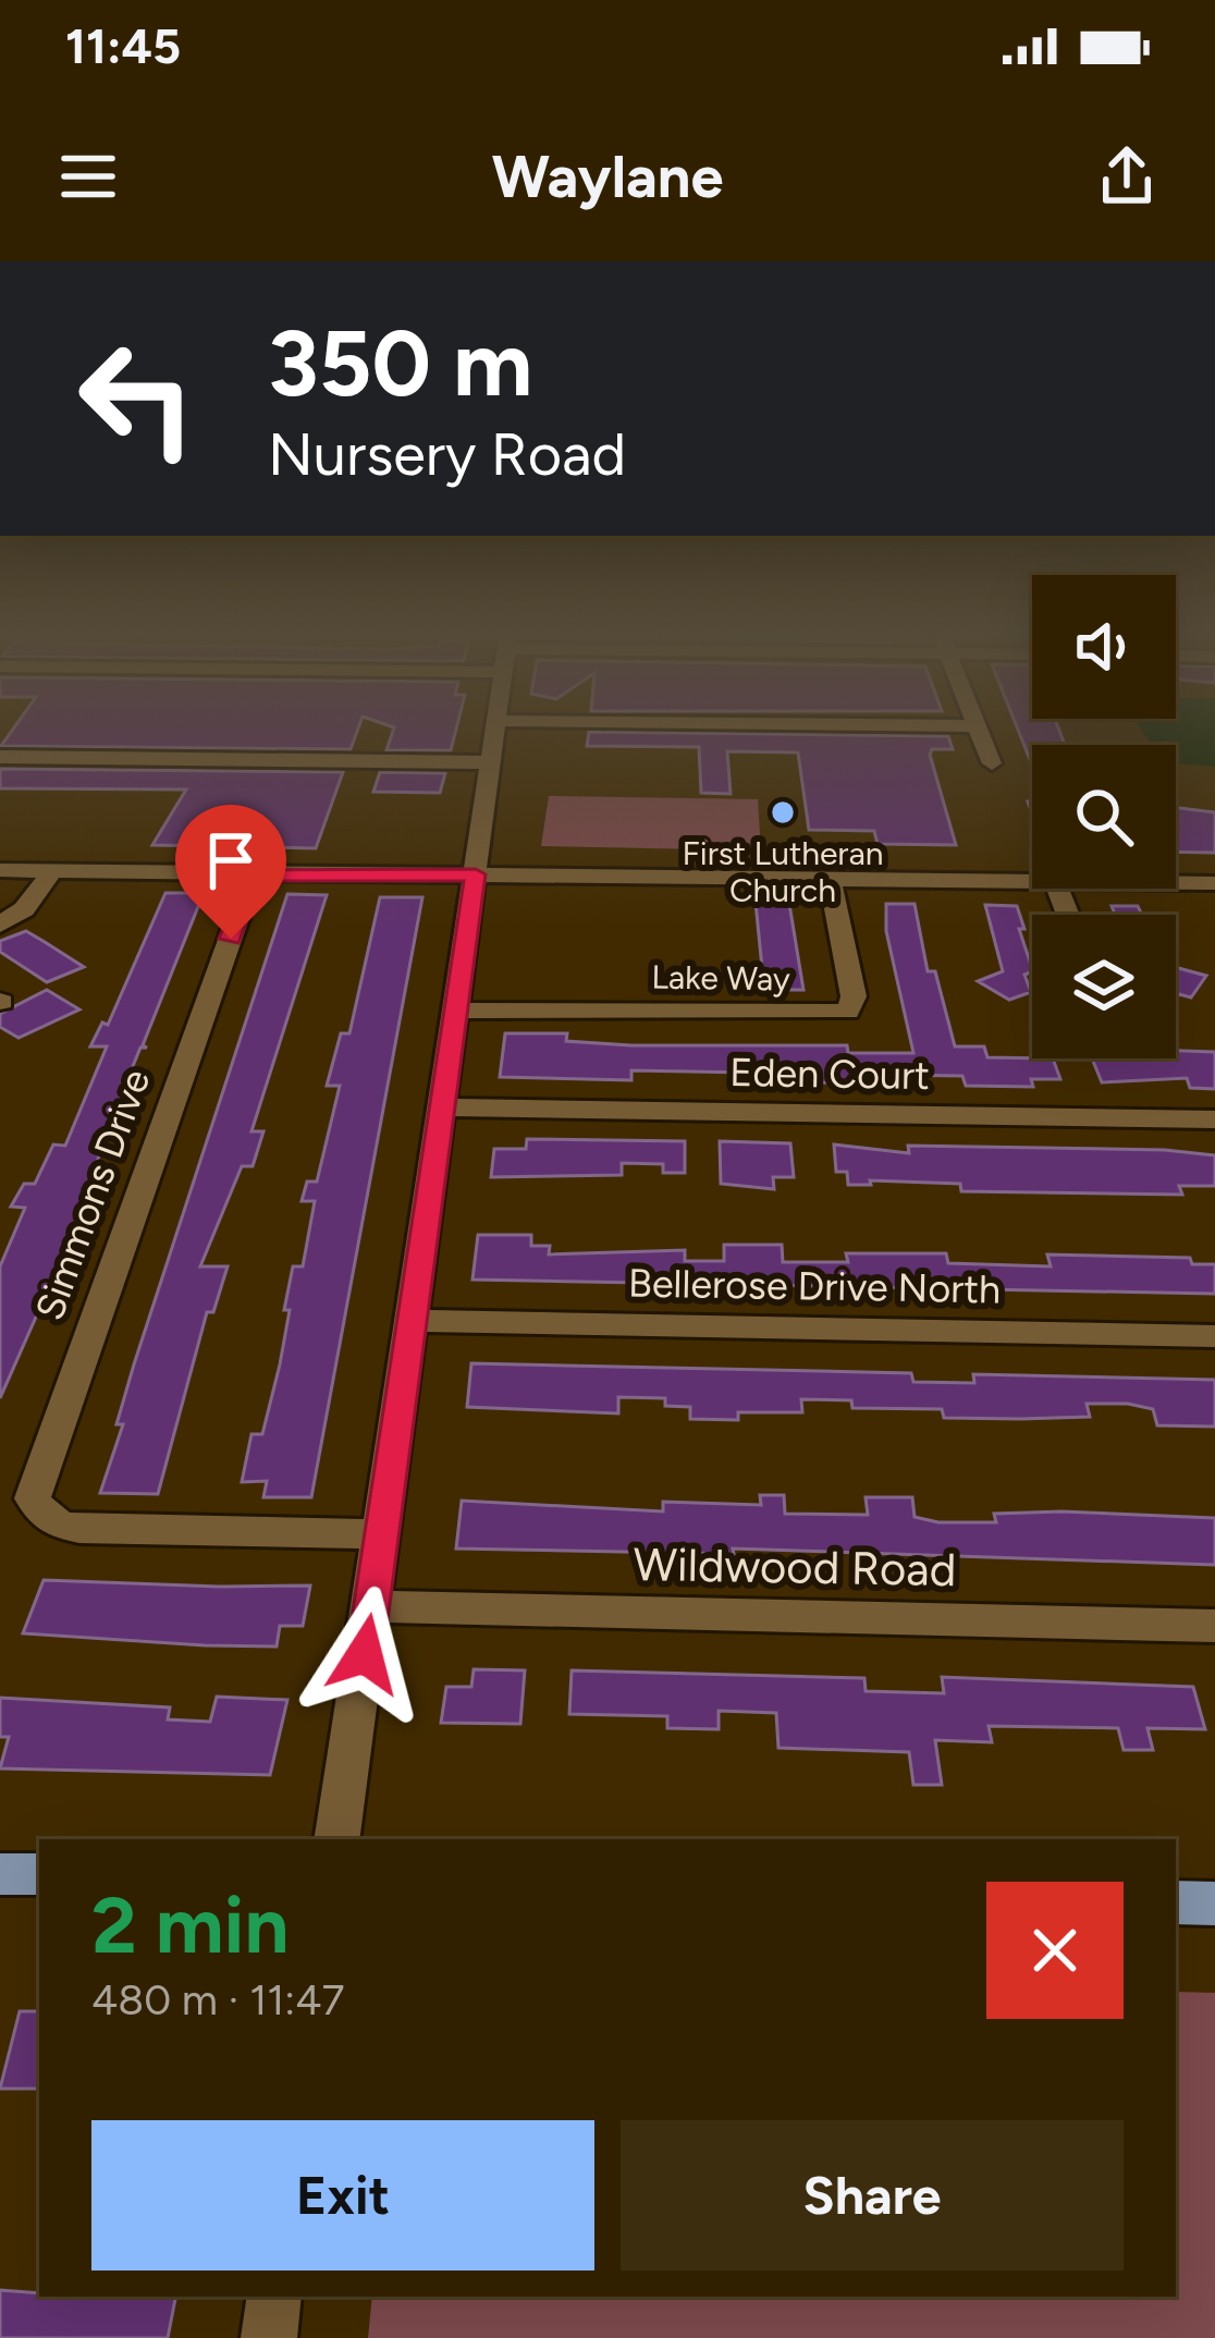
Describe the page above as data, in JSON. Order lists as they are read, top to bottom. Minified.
{"streets":{"street":["Lake Way","Eden Court","Simmons Drive","Bellerose Drive North","Wildwood Road"]},"places":["First Lutheran Church"],"page":{"status":"11:45","header":"Waylane","turn":["350 m","Nursery Road"],"heading":["2 min","480 m · 11:47"],"buttons":["Exit","Share"]}}
